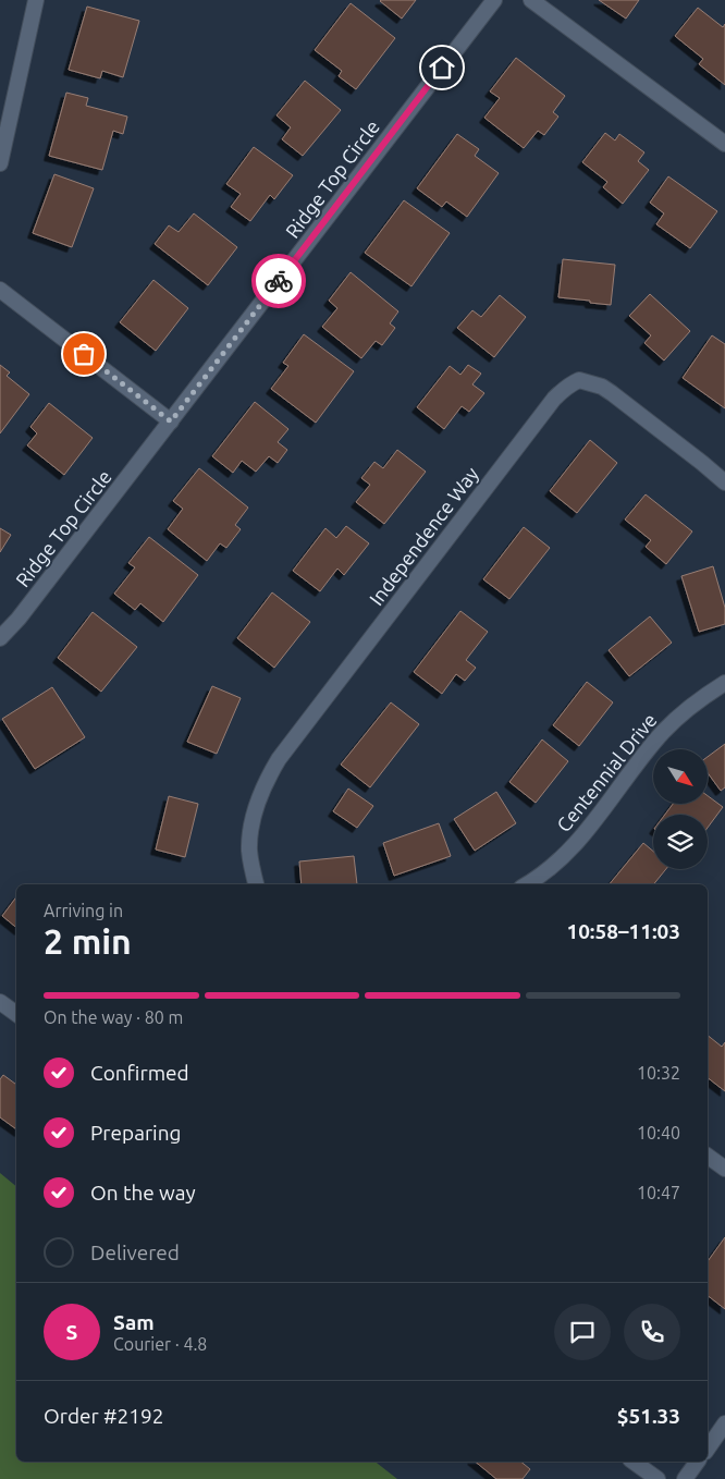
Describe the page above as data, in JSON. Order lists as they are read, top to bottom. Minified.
{"streets":{"street":["Ridge Top Circle","Independence Way","Centennial Drive"]},"north":"bottom right","page":{"heading":["2 min","Arriving in","10:58–11:03"],"panel":["Sam","Courier · 4.8","Order #2192","$51.33"],"bar":"On the way · 80 m","list":[["Confirmed","10:32"],["Preparing","10:40"],["On the way","10:47"],"Delivered"],"round":"S"}}
